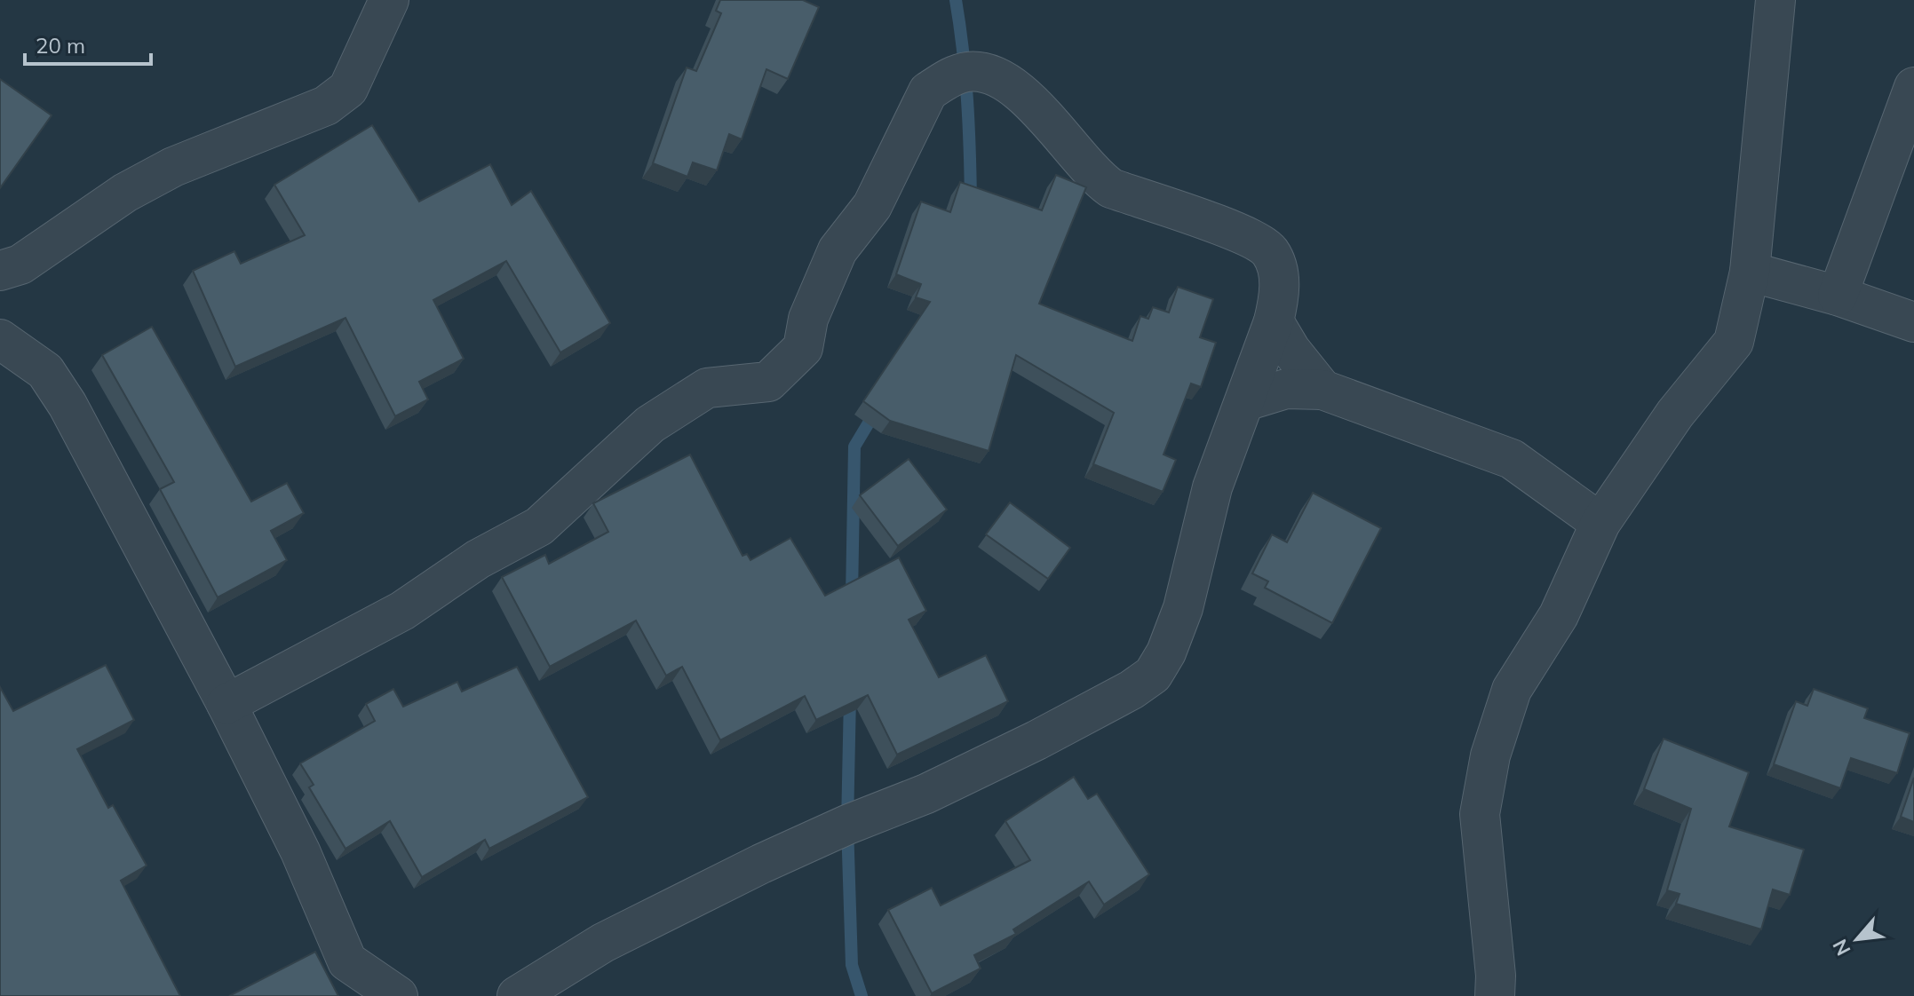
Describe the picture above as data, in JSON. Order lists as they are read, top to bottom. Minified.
{"scale_bar":"20 m","north":"bottom left"}
